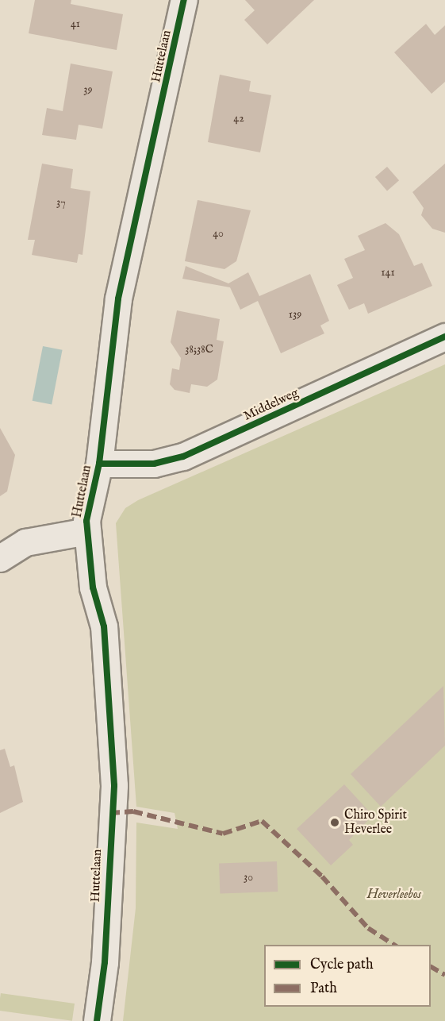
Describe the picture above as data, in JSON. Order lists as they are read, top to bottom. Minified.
{"streets":{"street":["Huttelaan","Middelweg"]},"crossings":[["Huttelaan","Middelweg"]],"parks":["Heverleebos"],"places":["Chiro Spirit Heverlee"],"house_numbers":["41","39","42","37","40","141","139","38;38C","30"],"legend":["Cycle path","Path"]}
